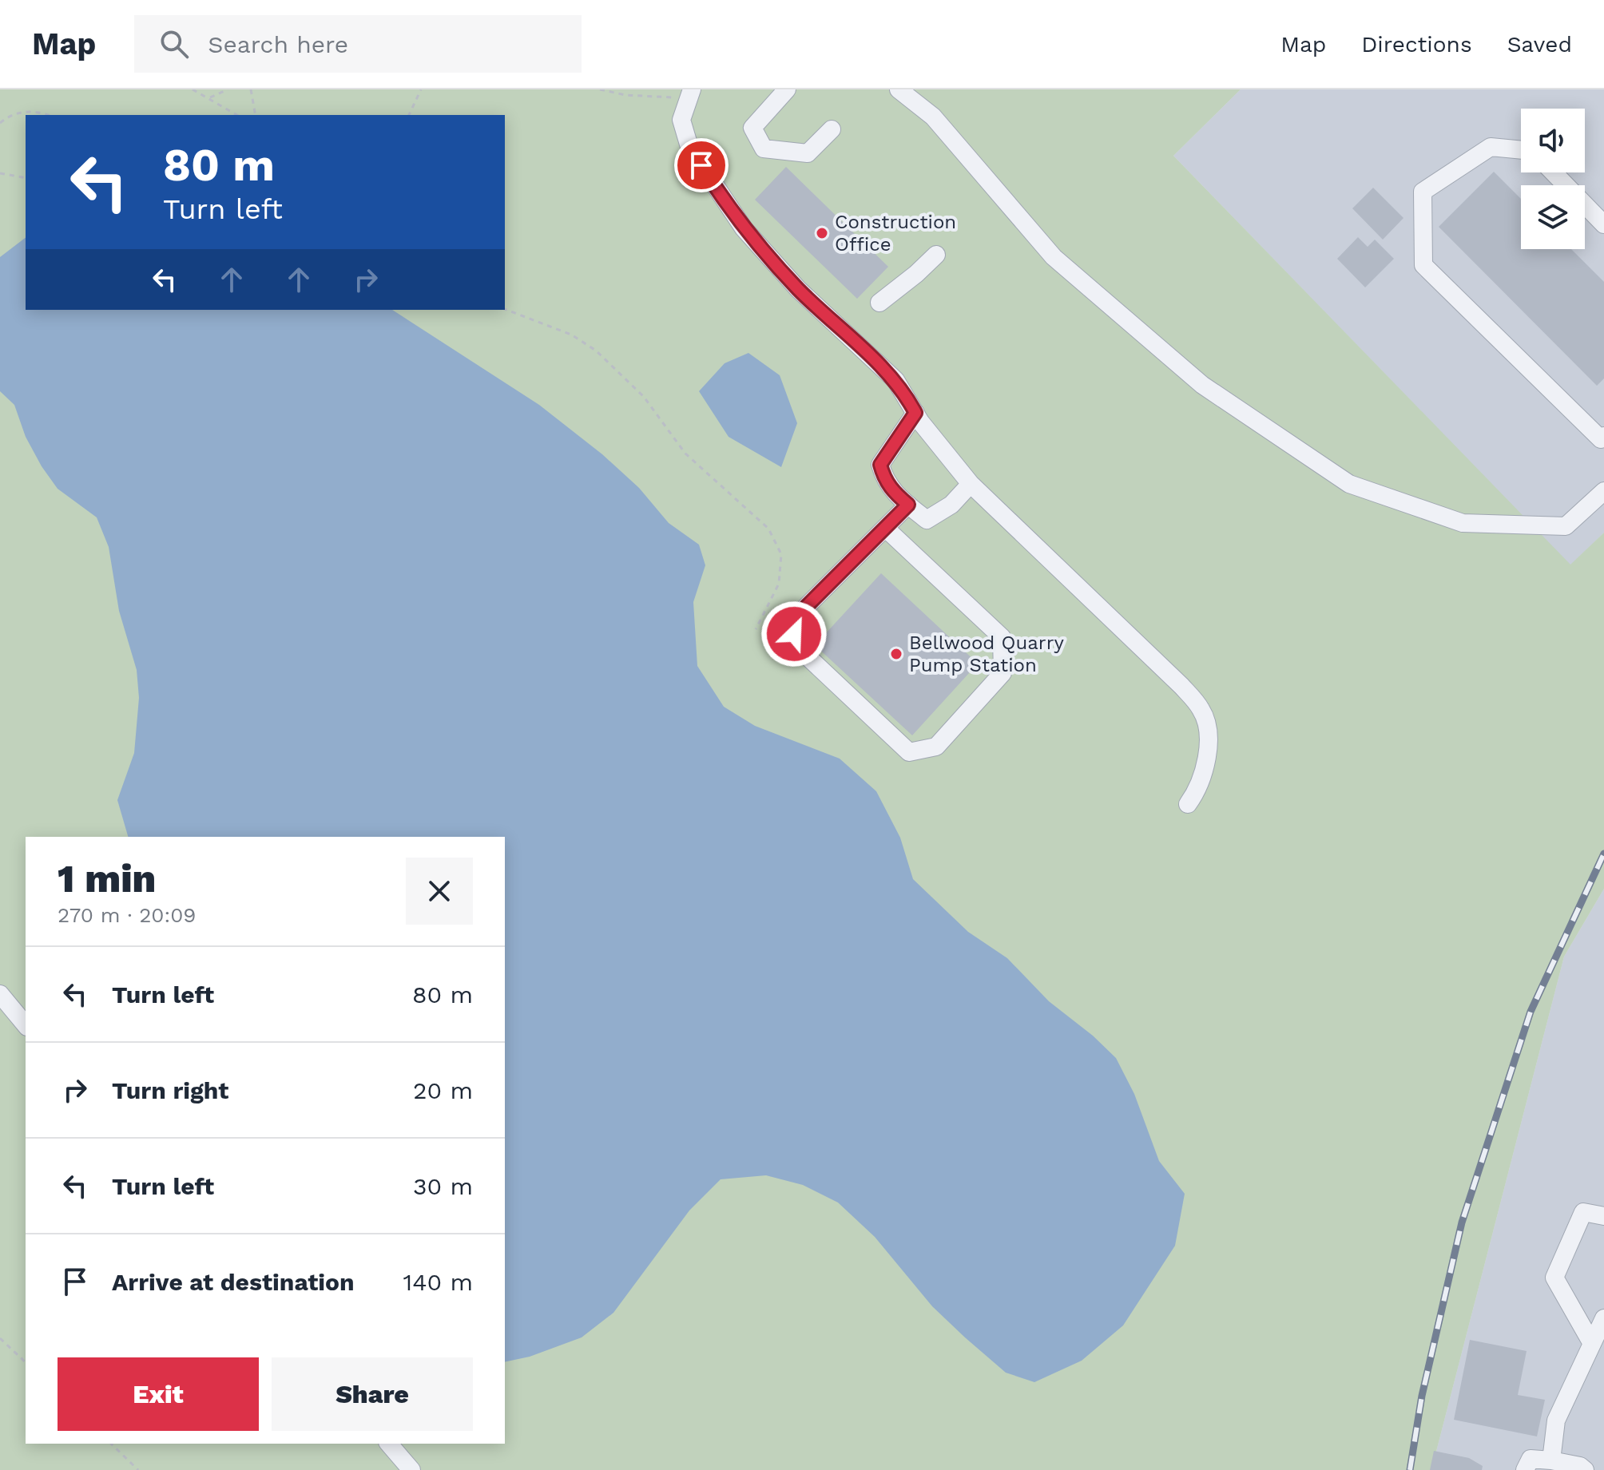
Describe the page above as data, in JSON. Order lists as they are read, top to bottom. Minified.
{"places":["Construction Office","Bellwood Quarry Pump Station"],"page":{"header":"Map","search":"Search here","nav":["Map","Directions","Saved"],"turn":["80 m","Turn left"],"heading":["1 min","270 m · 20:09"],"list":[{"name":"Turn left","value":"80 m"},{"name":"Turn right","value":"20 m"},{"name":"Turn left","value":"30 m"},{"name":"Arrive at destination","value":"140 m"}],"buttons":["Exit","Share"]}}
